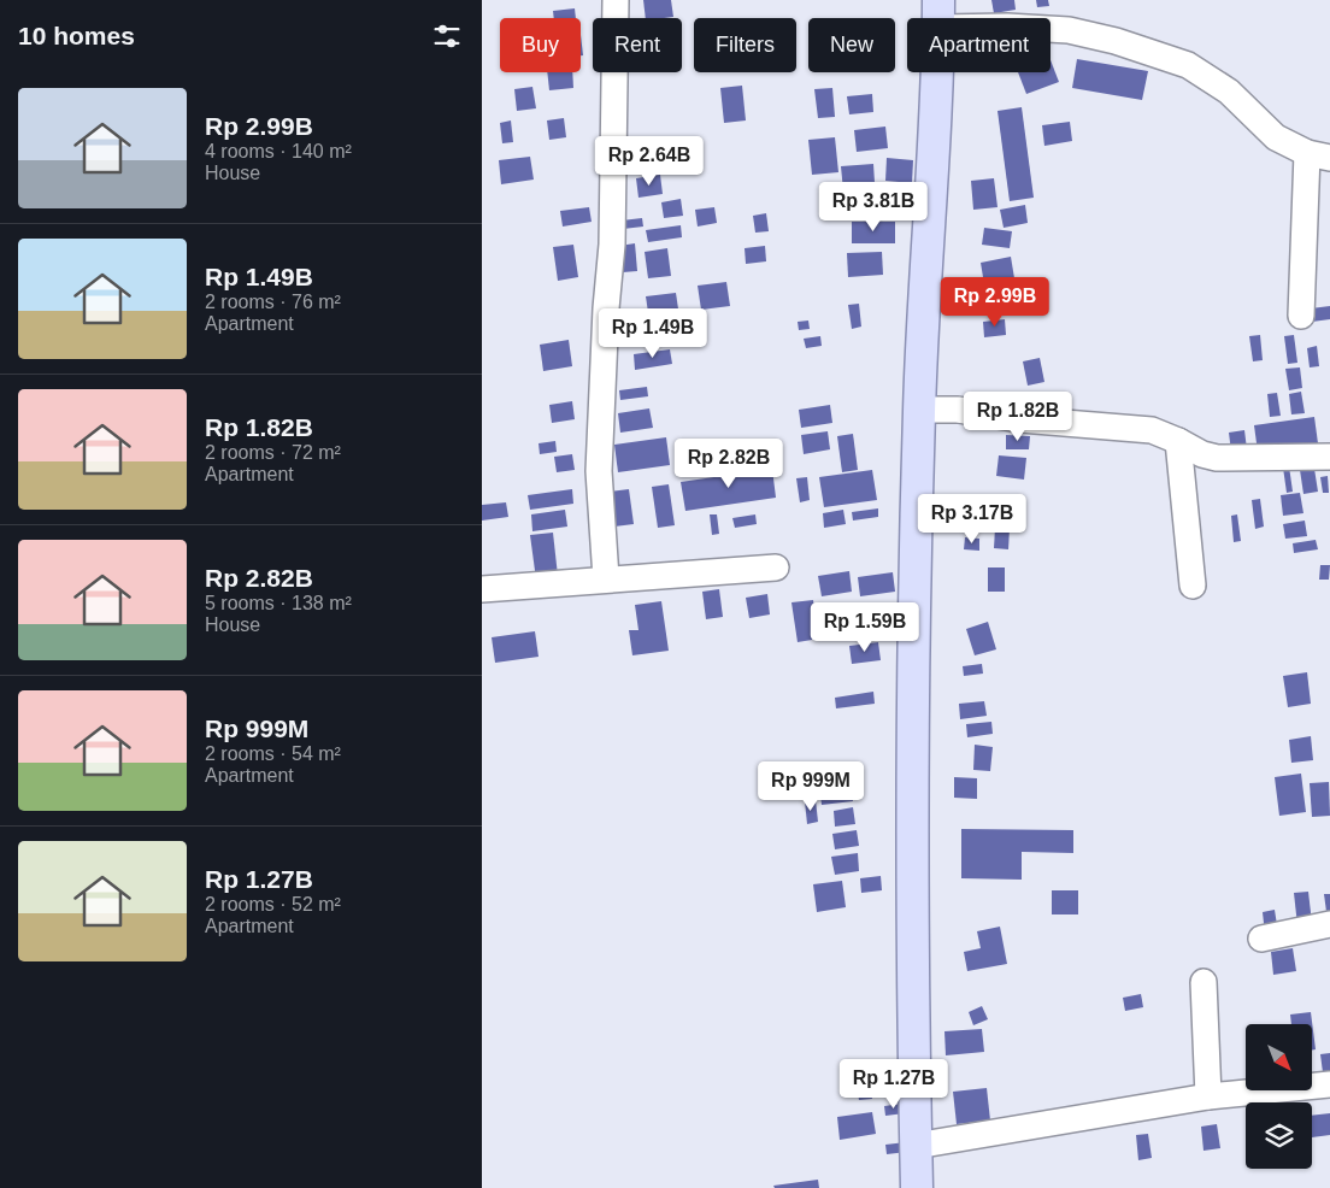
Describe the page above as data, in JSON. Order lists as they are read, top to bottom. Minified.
{"north":"bottom right","page":{"heading":"10 homes","chip":["Buy","Rent","Filters","New","Apartment"],"list":[{"name":"Rp 2.99B","note":"4 rooms · 140 m² · House"},{"name":"Rp 1.49B","note":"2 rooms · 76 m² · Apartment"},{"name":"Rp 1.82B","note":"2 rooms · 72 m² · Apartment"},{"name":"Rp 2.82B","note":"5 rooms · 138 m² · House"},{"name":"Rp 999M","note":"2 rooms · 54 m² · Apartment"},{"name":"Rp 1.27B","note":"2 rooms · 52 m² · Apartment"}],"price":["Rp 2.64B","Rp 3.81B","Rp 2.99B","Rp 1.49B","Rp 1.82B","Rp 2.82B","Rp 3.17B","Rp 1.59B","Rp 999M","Rp 1.27B"]}}
